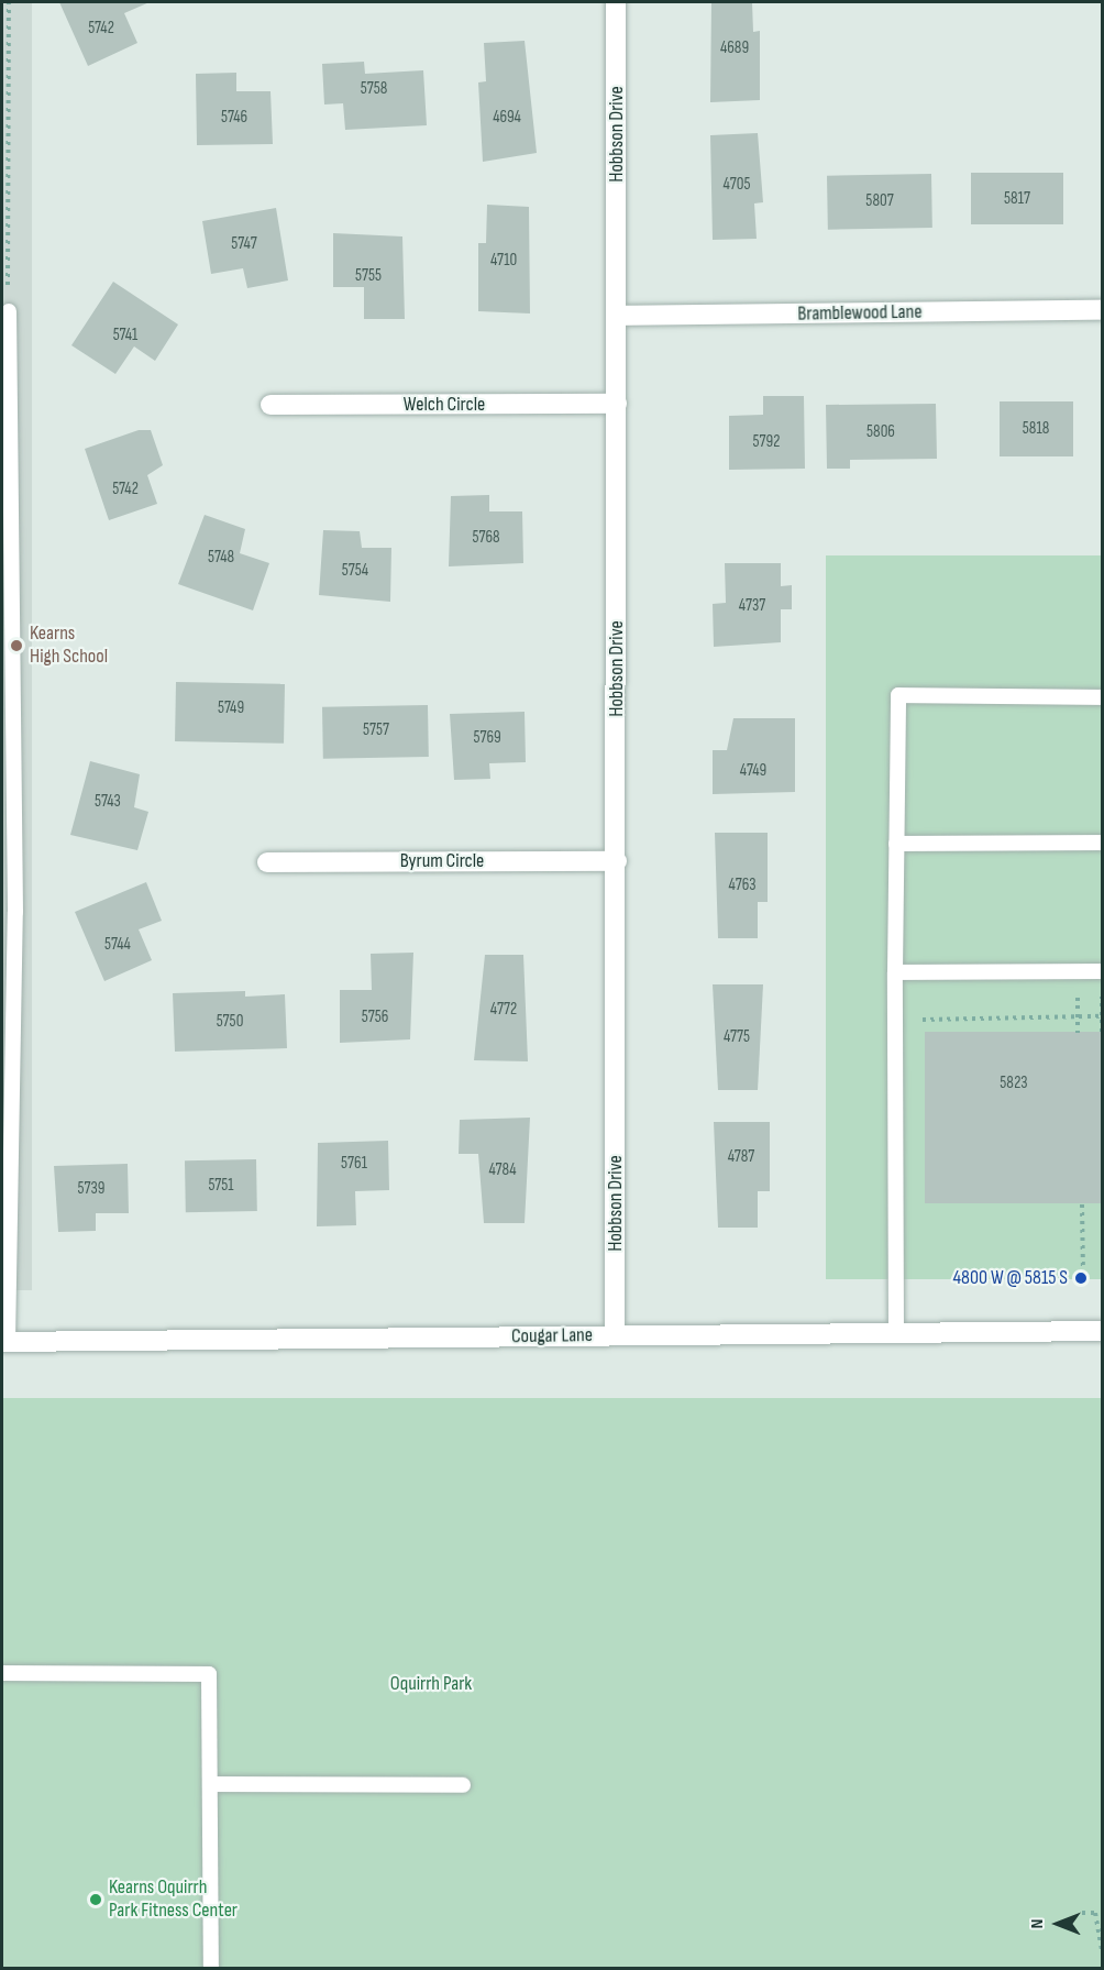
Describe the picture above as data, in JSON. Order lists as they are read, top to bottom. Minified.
{"streets":{"street":["Hobbson Drive","Bramblewood Lane","Welch Circle","Byrum Circle","Cougar Lane"]},"crossings":[["Hobbson Drive","Bramblewood Lane"],["Hobbson Drive","Welch Circle"],["Hobbson Drive","Byrum Circle"],["Hobbson Drive","Cougar Lane"]],"parks":["Oquirrh Park"],"places":["Kearns High School","4800 W @ 5815 S","Kearns Oquirrh Park Fitness Center"],"house_numbers":["5742","4689","5758","5746","4694","4705","5817","5807","5747","4710","5755","5741","5818","5806","5792","5742","5768","5748","5754","4737","5749","5757","5769","4749","5743","4763","5744","4772","5756","5750","4775","5823","4787","5761","4784","5751","5739"],"north":"left"}
